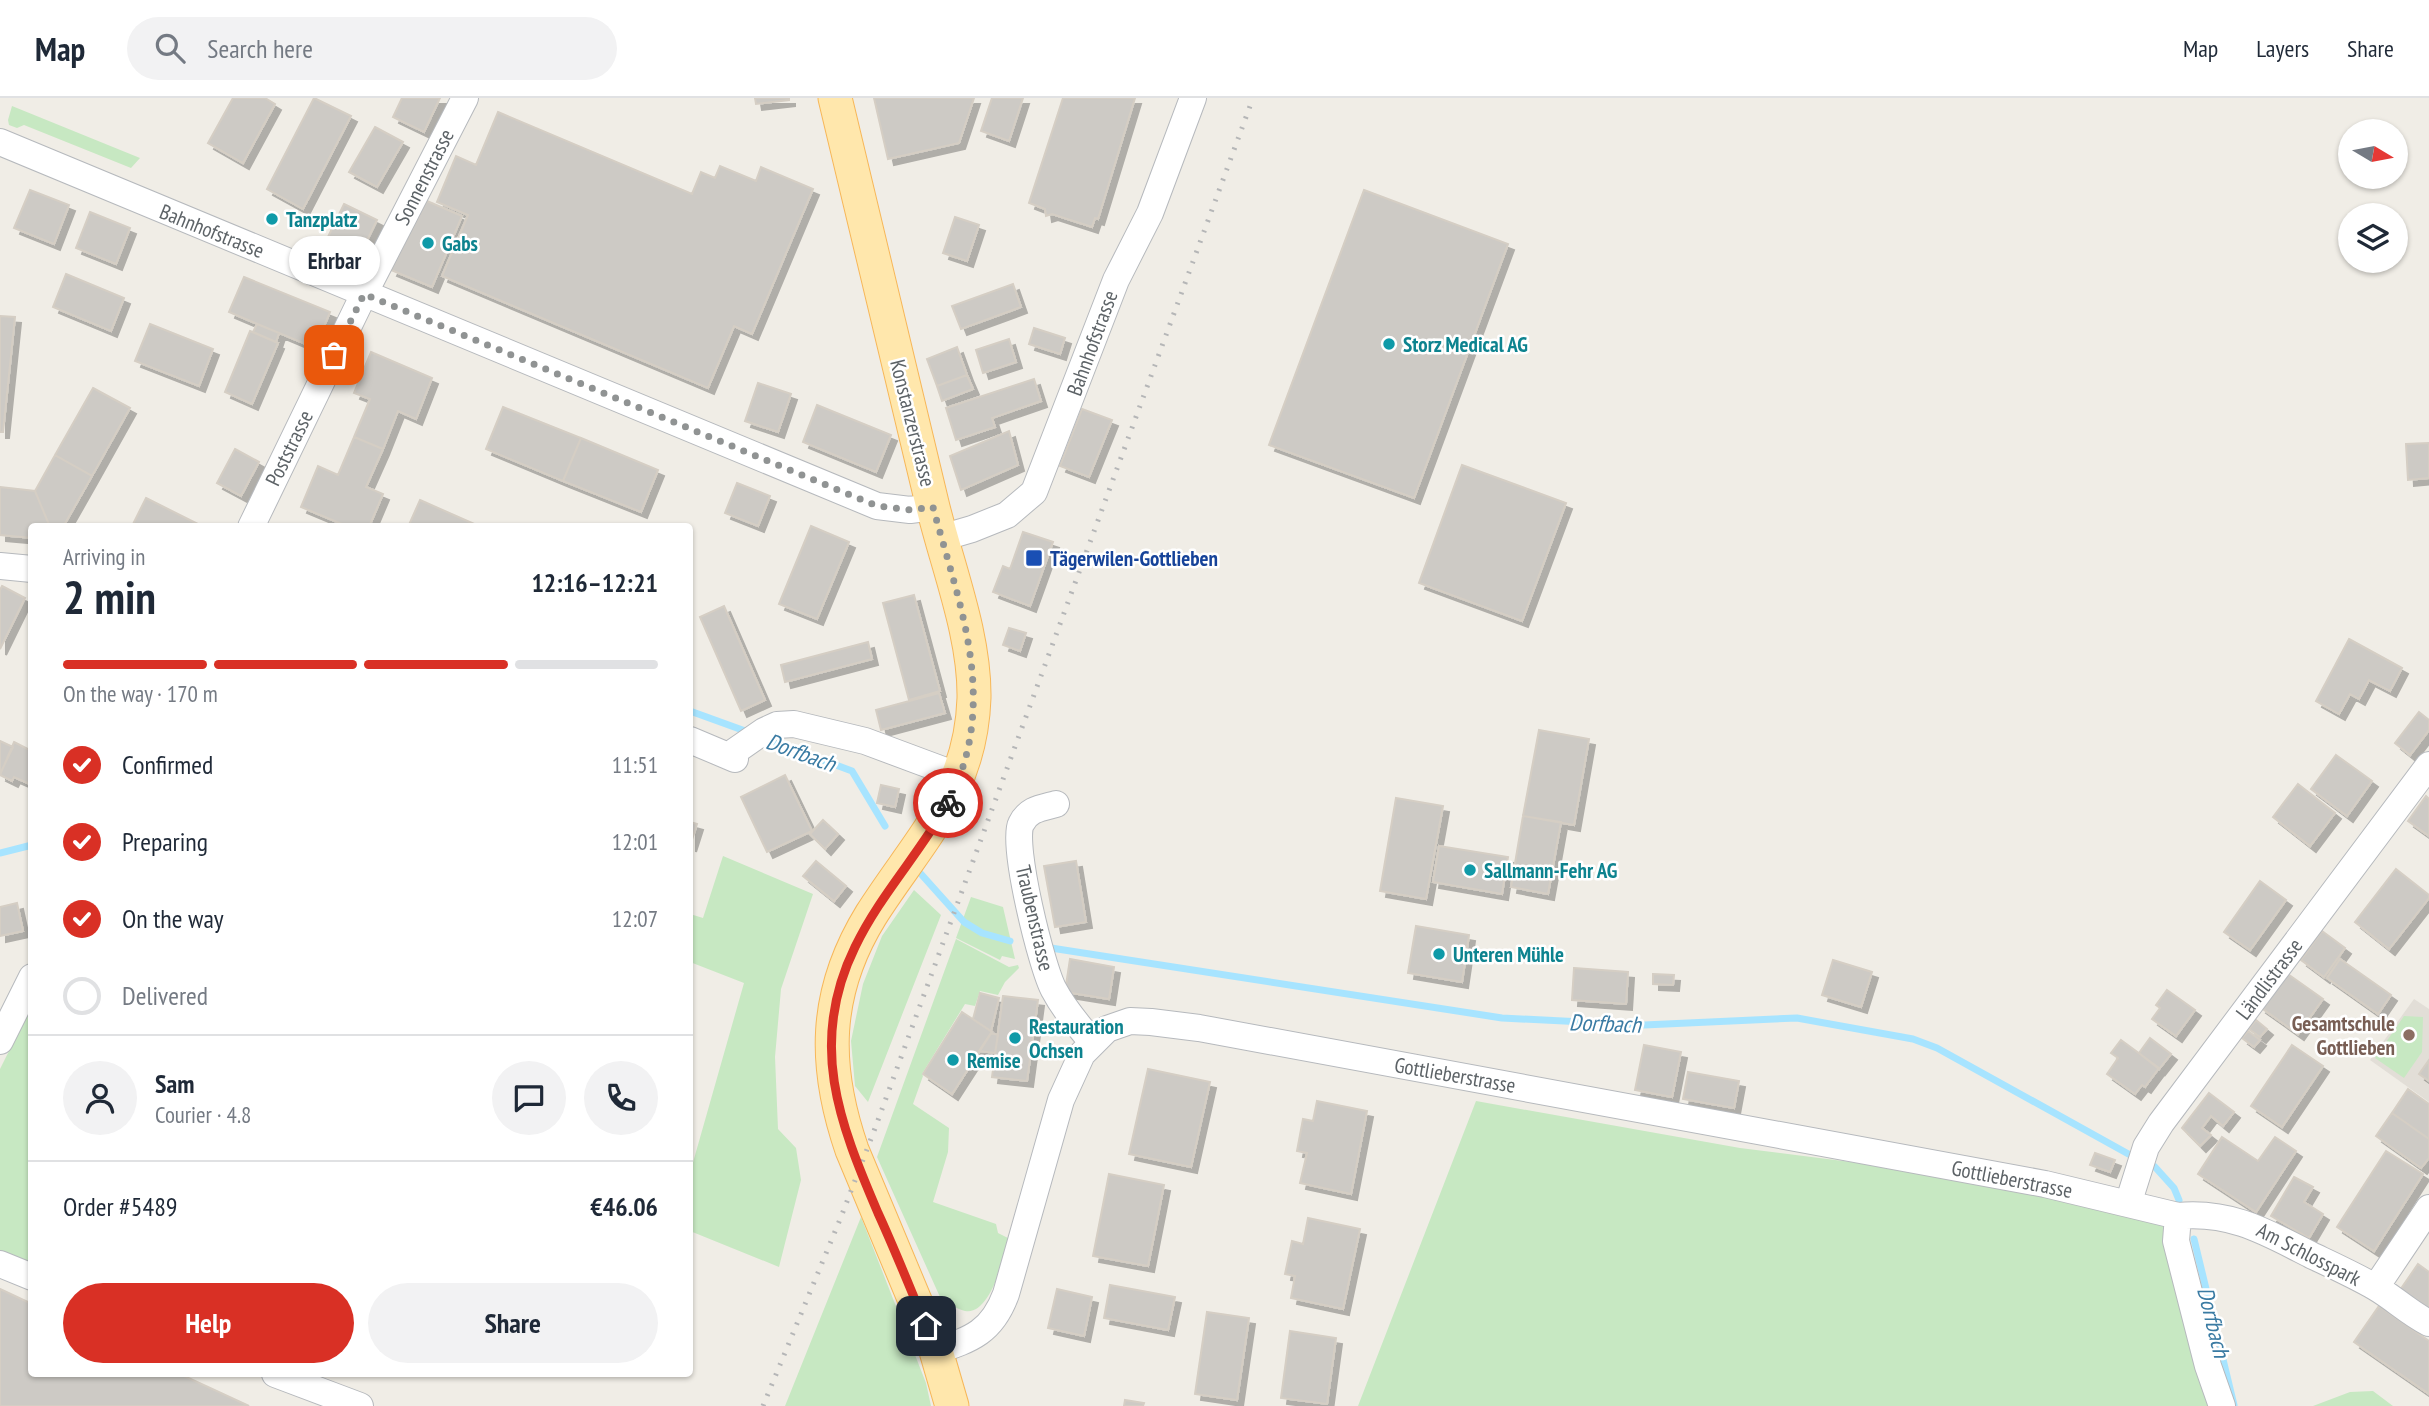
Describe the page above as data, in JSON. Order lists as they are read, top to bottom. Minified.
{"streets":{"main road":["Konstanzerstrasse"],"street":["Sonnenstrasse","Bahnhofstrasse","Poststrasse","Traubenstrasse","Ländlistrasse","Gottlieberstrasse","Am Schlosspark"]},"crossings":[["Sonnenstrasse","Bahnhofstrasse"],["Sonnenstrasse","Poststrasse"],["Bahnhofstrasse","Konstanzerstrasse"],["Bahnhofstrasse","Poststrasse"],["Konstanzerstrasse","Gottlieberstrasse"],["Traubenstrasse","Gottlieberstrasse"],["Ländlistrasse","Gottlieberstrasse"],["Gottlieberstrasse","Am Schlosspark"]],"water":["Dorfbach"],"places":{"other":["Tanzplatz","Gabs","Storz Medical AG","Ehrbar","Sallmann-Fehr AG","Unteren Mühle","Gesamtschule Gottlieben","Restauration Ochsen","Remise"],"transit":["Tägerwilen-Gottlieben"]},"north":"right","page":{"header":"Map","search":"Search here","nav":["Map","Layers","Share"],"bubble":"Ehrbar","heading":["2 min","Arriving in","12:16–12:21"],"panel":["Sam","Courier · 4.8","Order #5489","€46.06"],"bar":"On the way · 170 m","list":[["Confirmed","11:51"],["Preparing","12:01"],["On the way","12:07"],"Delivered"],"buttons":["Help","Share"]}}
